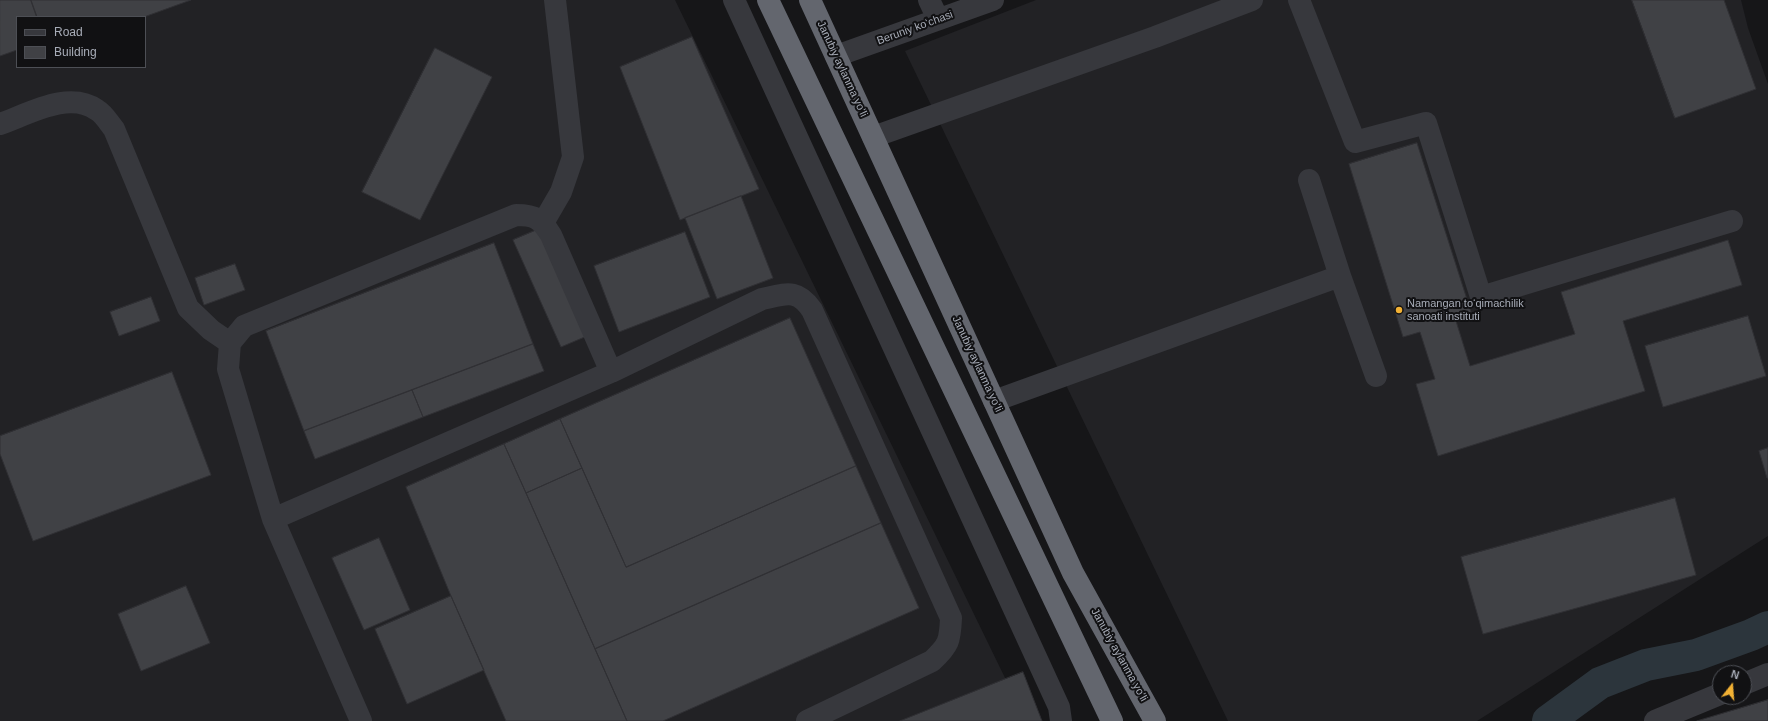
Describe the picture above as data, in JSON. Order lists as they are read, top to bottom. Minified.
{"streets":{"highway":["Janubiy aylanma yoʻli"],"street":["Beruniy koʻchasi"]},"crossings":[["Beruniy koʻchasi","Janubiy aylanma yoʻli"]],"places":["Namangan to‘qimachilik sanoati instituti"],"legend":["Road","Building"],"north":"top"}
